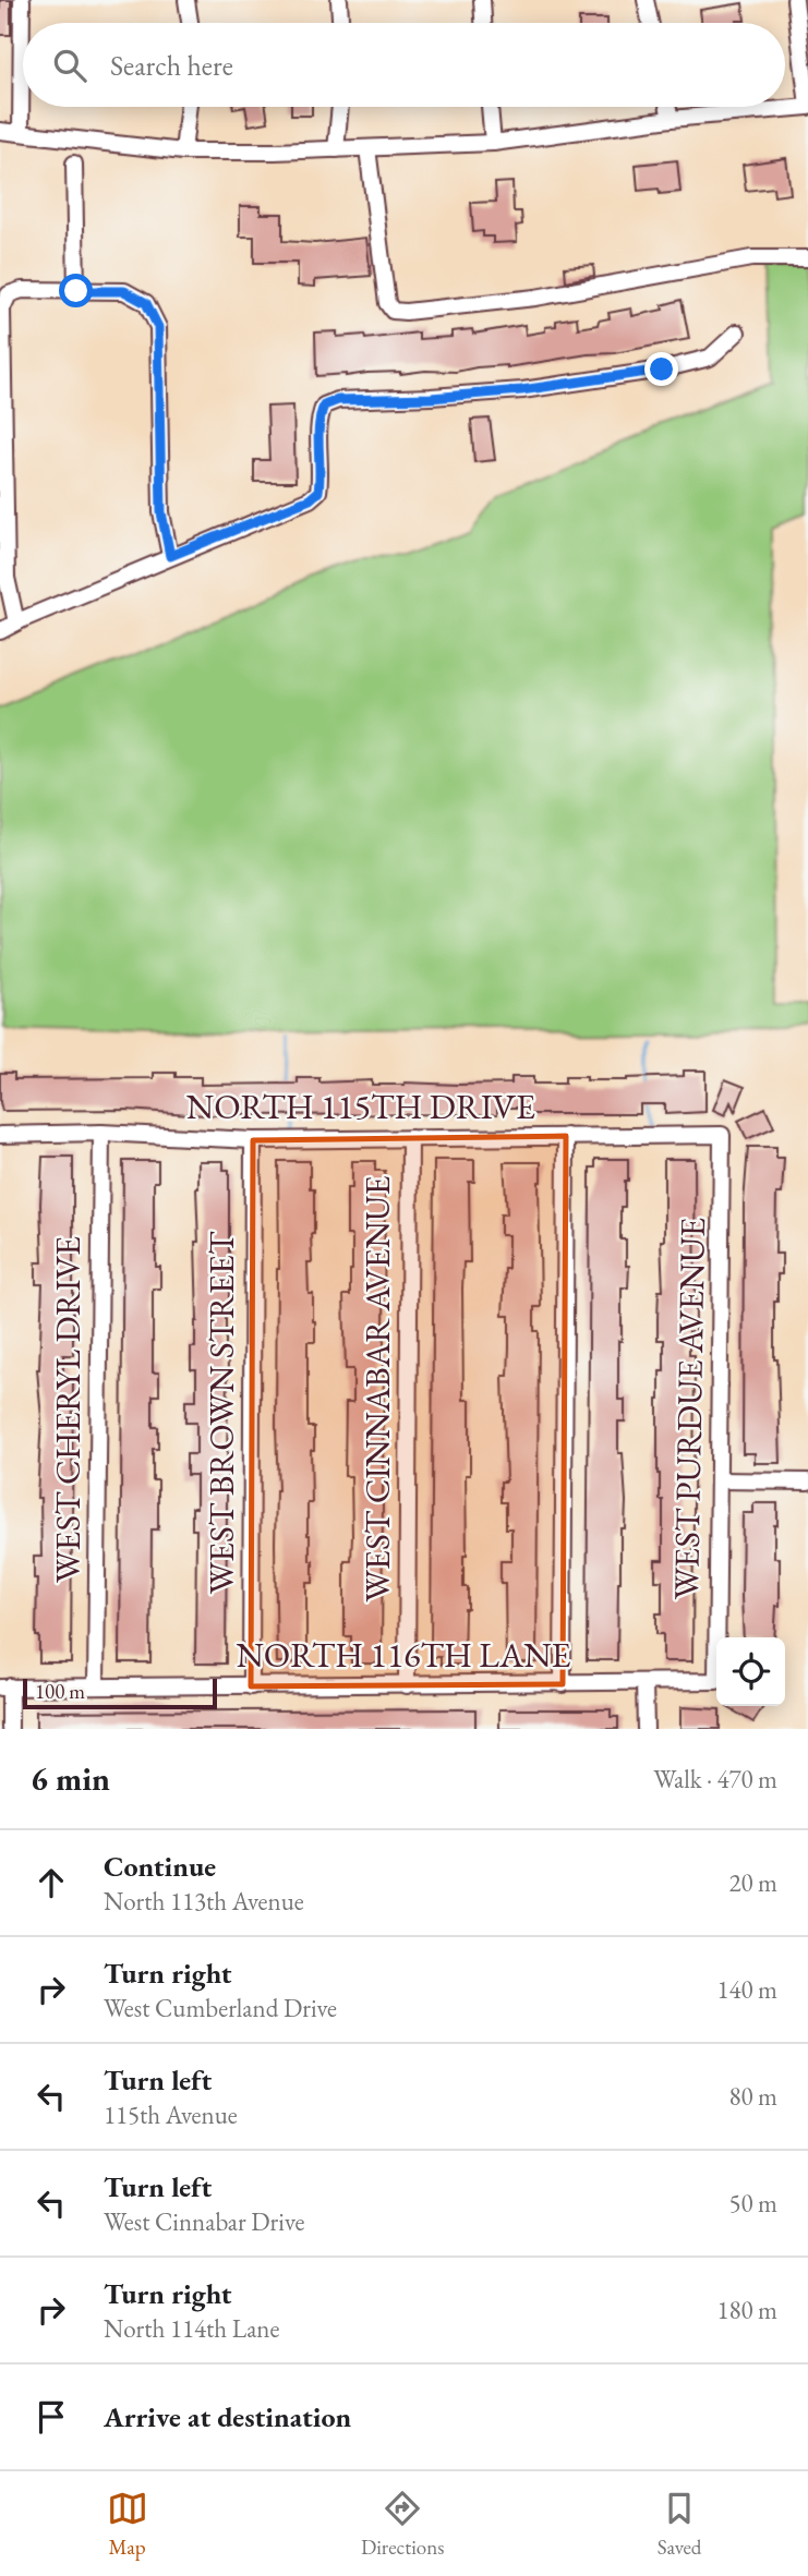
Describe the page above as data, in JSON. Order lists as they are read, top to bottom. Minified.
{"streets":{"street":["NORTH 115TH DRIVE","WEST CINNABAR AVENUE","WEST PURDUE AVENUE","WEST CHERYL DRIVE","WEST BROWN STREET","NORTH 116TH LANE"]},"crossings":[["NORTH 115TH DRIVE","WEST CINNABAR AVENUE"],["NORTH 115TH DRIVE","WEST PURDUE AVENUE"],["NORTH 115TH DRIVE","WEST CHERYL DRIVE"],["NORTH 115TH DRIVE","WEST BROWN STREET"],["WEST CINNABAR AVENUE","NORTH 116TH LANE"],["WEST CHERYL DRIVE","NORTH 116TH LANE"],["WEST BROWN STREET","NORTH 116TH LANE"]],"scale_bar":"100 m","page":{"search":"Search here","scale":"100 m","heading":["6 min","Walk · 470 m"],"list":[["Continue","North 113th Avenue","20 m"],["Turn right","West Cumberland Drive","140 m"],["Turn left","115th Avenue","80 m"],["Turn left","West Cinnabar Drive","50 m"],["Turn right","North 114th Lane","180 m"],"Arrive at destination"],"nav":["Map","Directions","Saved"]}}
